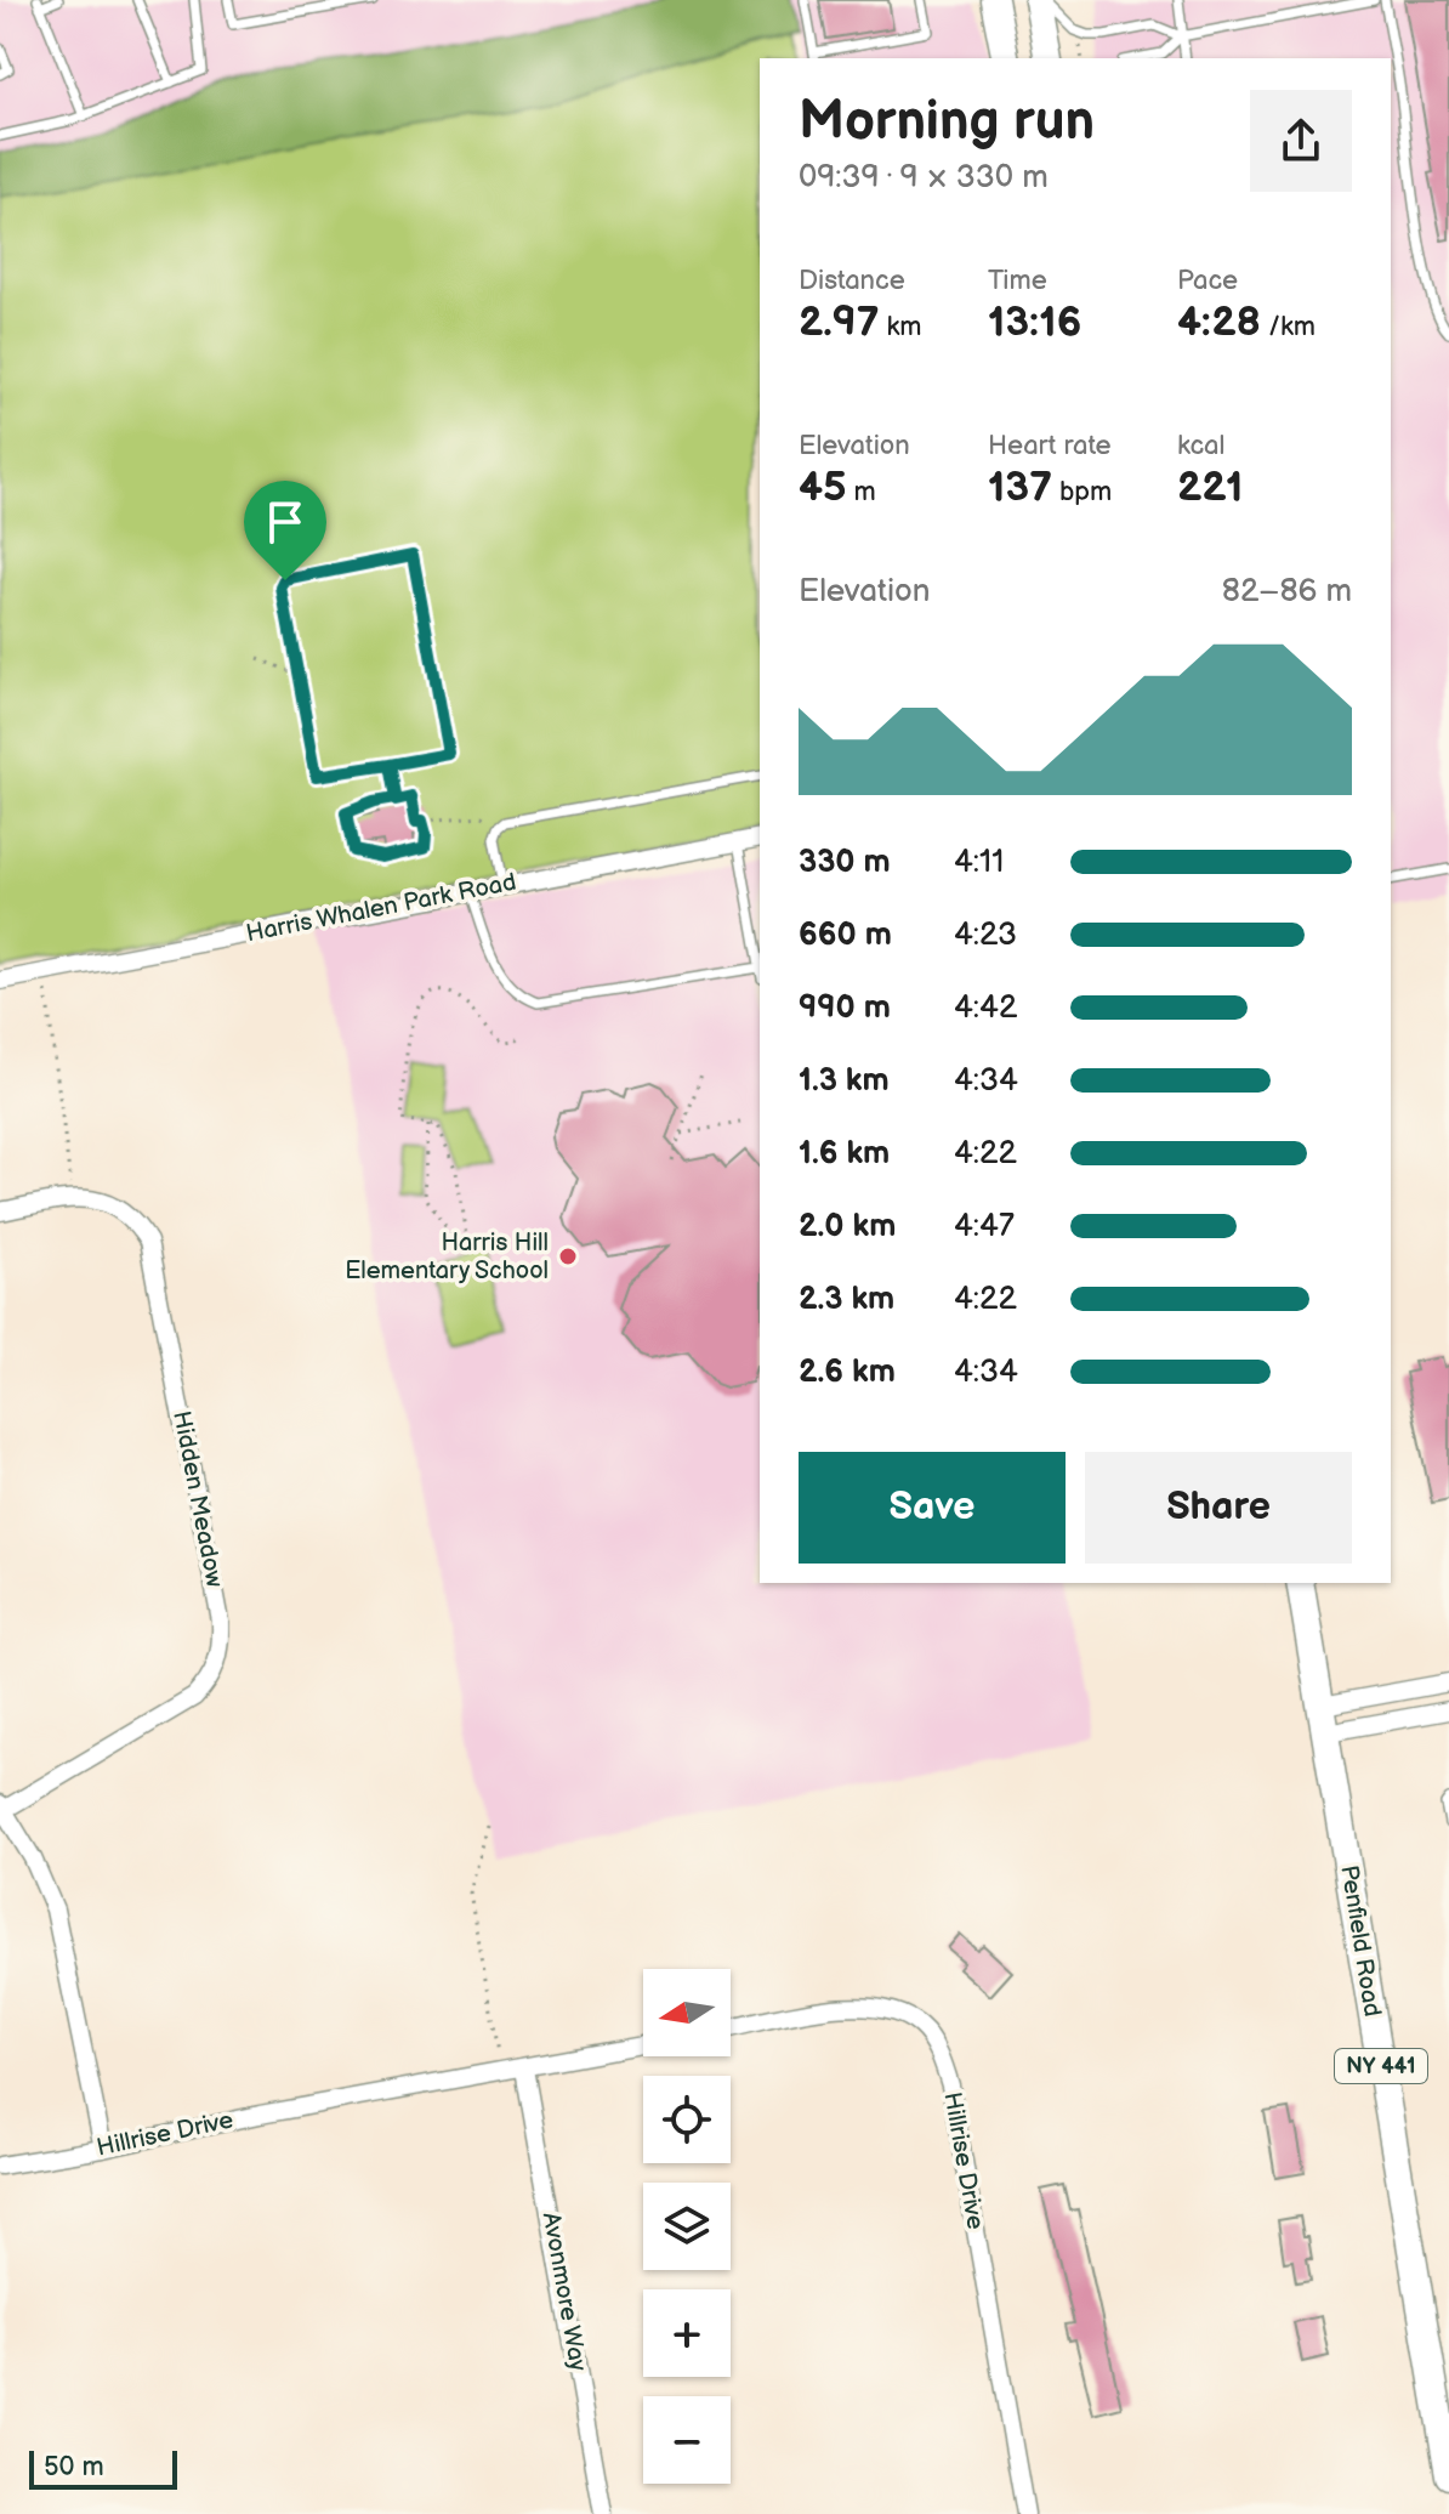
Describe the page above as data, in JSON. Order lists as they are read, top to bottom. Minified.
{"streets":{"main road":["Penfield Road","NY 441"],"street":["Harris Whalen Park Road","Hidden Meadow","Hillrise Drive","Avonmore Way"]},"crossings":[["Hidden Meadow","Hillrise Drive"],["Hillrise Drive","Avonmore Way"]],"places":["Harris Hill Elementary School"],"scale_bar":"50 m","north":"left","page":{"heading":["Morning run","09:39 · 9 × 330 m"],"stats":[["Distance","2.97 km"],["Time","13:16"],["Pace","4:28 /km"],["Elevation","45 m"],["Heart rate","137 bpm"],["kcal","221"]],"chart":["Elevation","82–86 m"],"list":[{"name":"330 m","note":"4:11"},{"name":"660 m","note":"4:23"},{"name":"990 m","note":"4:42"},{"name":"1.3 km","note":"4:34"},{"name":"1.6 km","note":"4:22"},{"name":"2.0 km","note":"4:47"},{"name":"2.3 km","note":"4:22"},{"name":"2.6 km","note":"4:34"}],"buttons":["Save","Share"],"map_buttons":["+","−"],"scale":"50 m"}}
